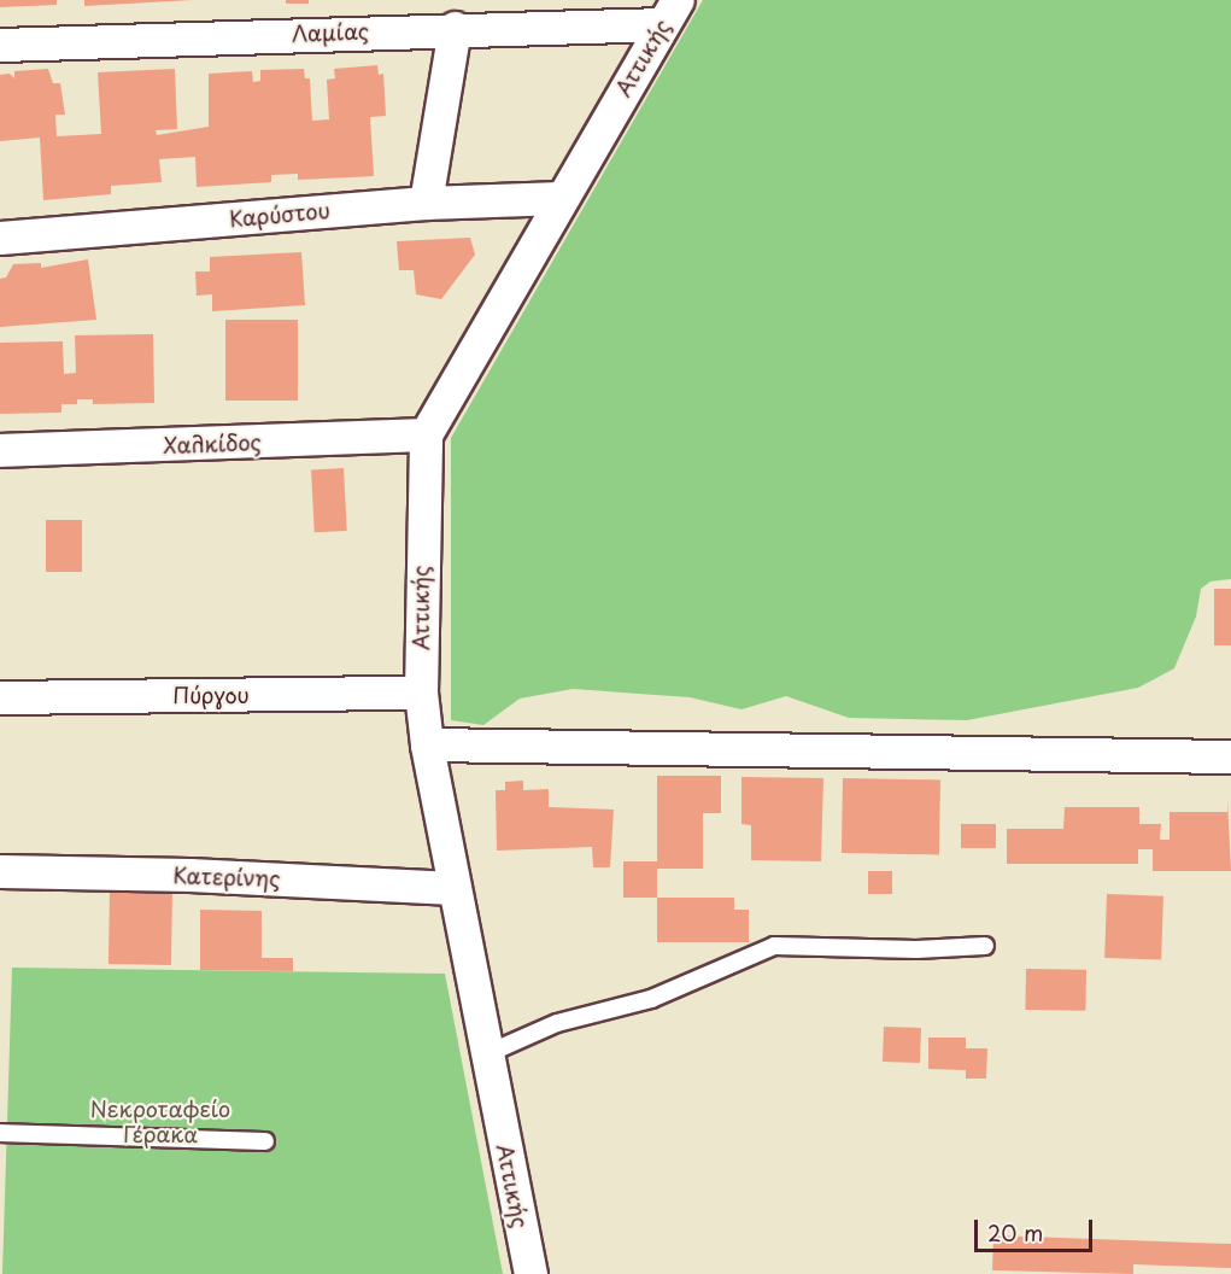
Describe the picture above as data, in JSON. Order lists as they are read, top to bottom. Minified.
{"streets":{"street":["Λαμίας","Αττικής","Καρύστου","Χαλκίδος","Πύργου","Κατερίνης"]},"crossings":[["Λαμίας","Αττικής"],["Αττικής","Καρύστου"],["Αττικής","Χαλκίδος"],["Αττικής","Πύργου"],["Αττικής","Κατερίνης"]],"parks":["Νεκροταφείο Γέρακα"],"scale_bar":"20 m"}
